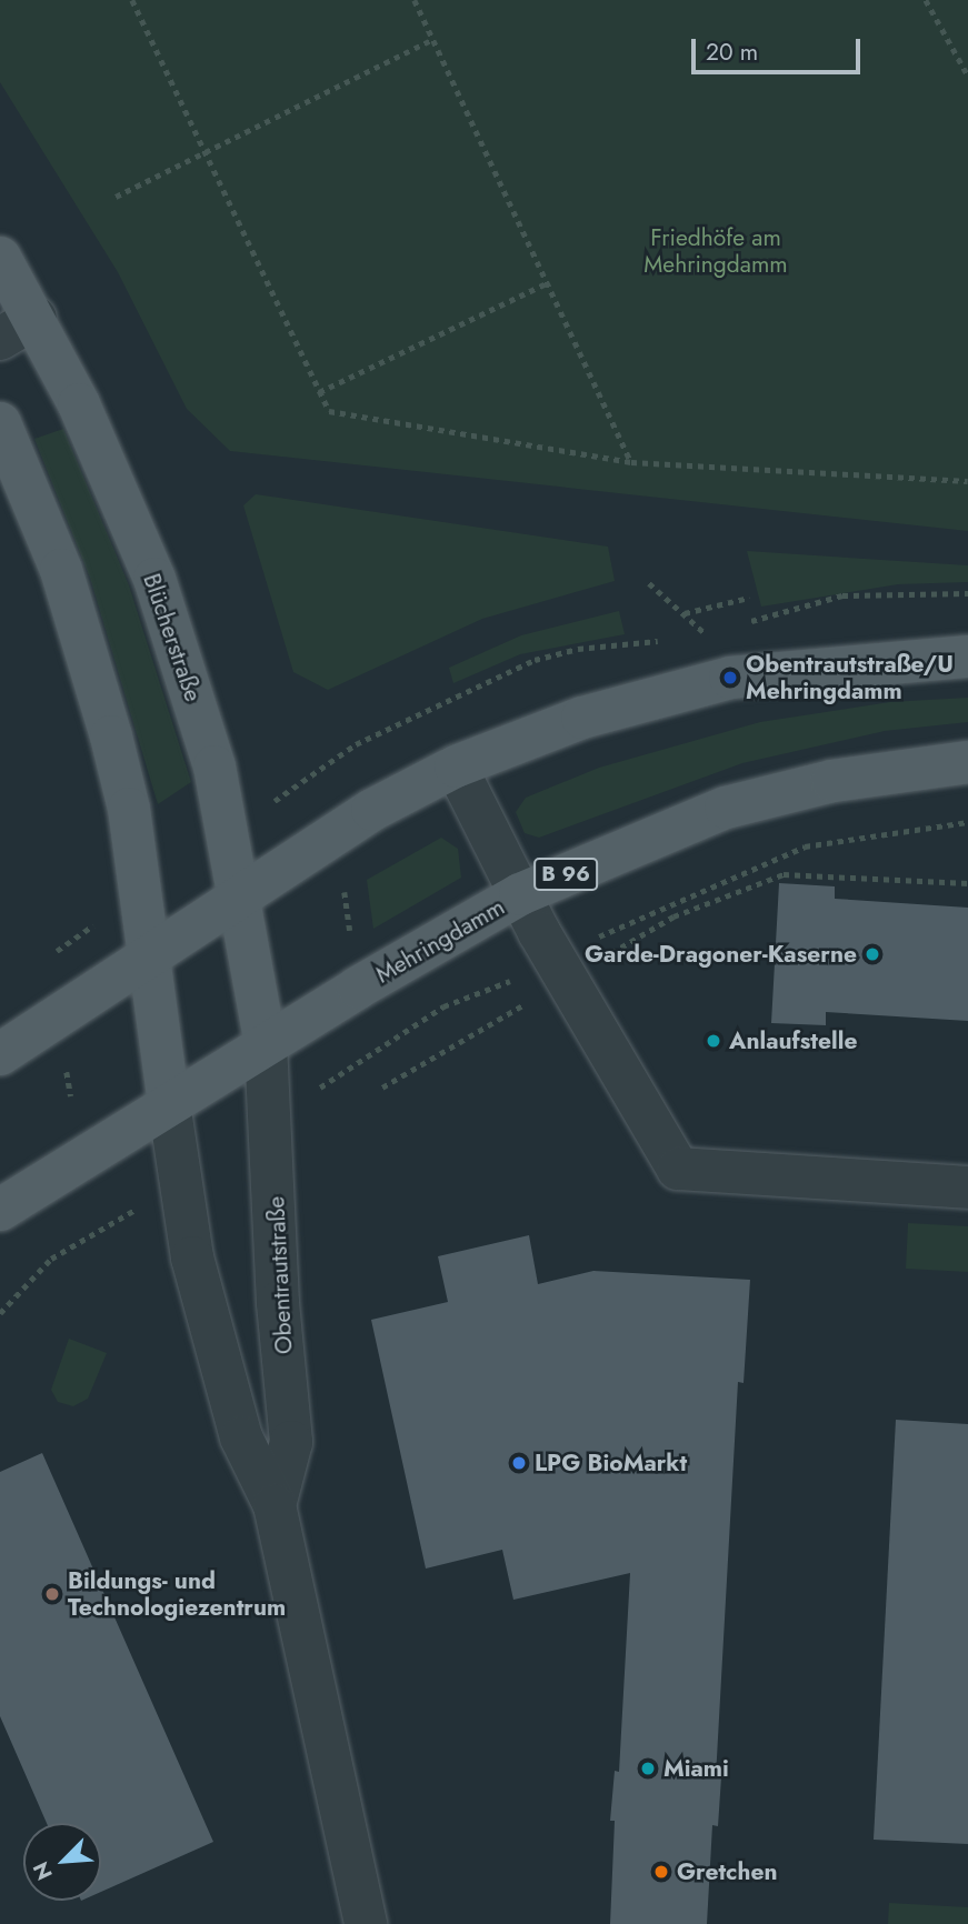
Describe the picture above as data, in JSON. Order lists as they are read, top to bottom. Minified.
{"streets":{"main road":["Blücherstraße","B 96","Mehringdamm"],"street":["Obentrautstraße"]},"crossings":[["Blücherstraße","Mehringdamm"],["Blücherstraße","Obentrautstraße"],["Mehringdamm","Obentrautstraße"]],"parks":["Friedhöfe am Mehringdamm"],"places":["Obentrautstraße/U Mehringdamm","Garde-Dragoner-Kaserne","Anlaufstelle","LPG BioMarkt","Bildungs- und Technologiezentrum","Miami","Gretchen"],"scale_bar":"20 m","north":"bottom left"}
